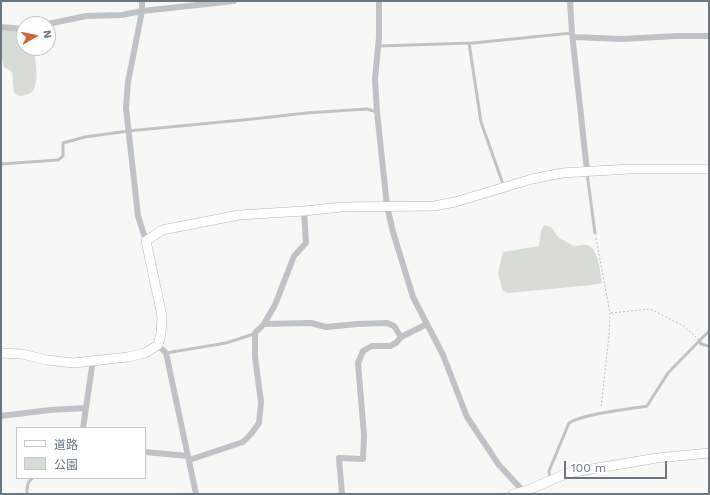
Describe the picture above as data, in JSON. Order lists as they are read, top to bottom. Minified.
{"legend":["道路","公園"],"scale_bar":"100 m","north":"right"}
